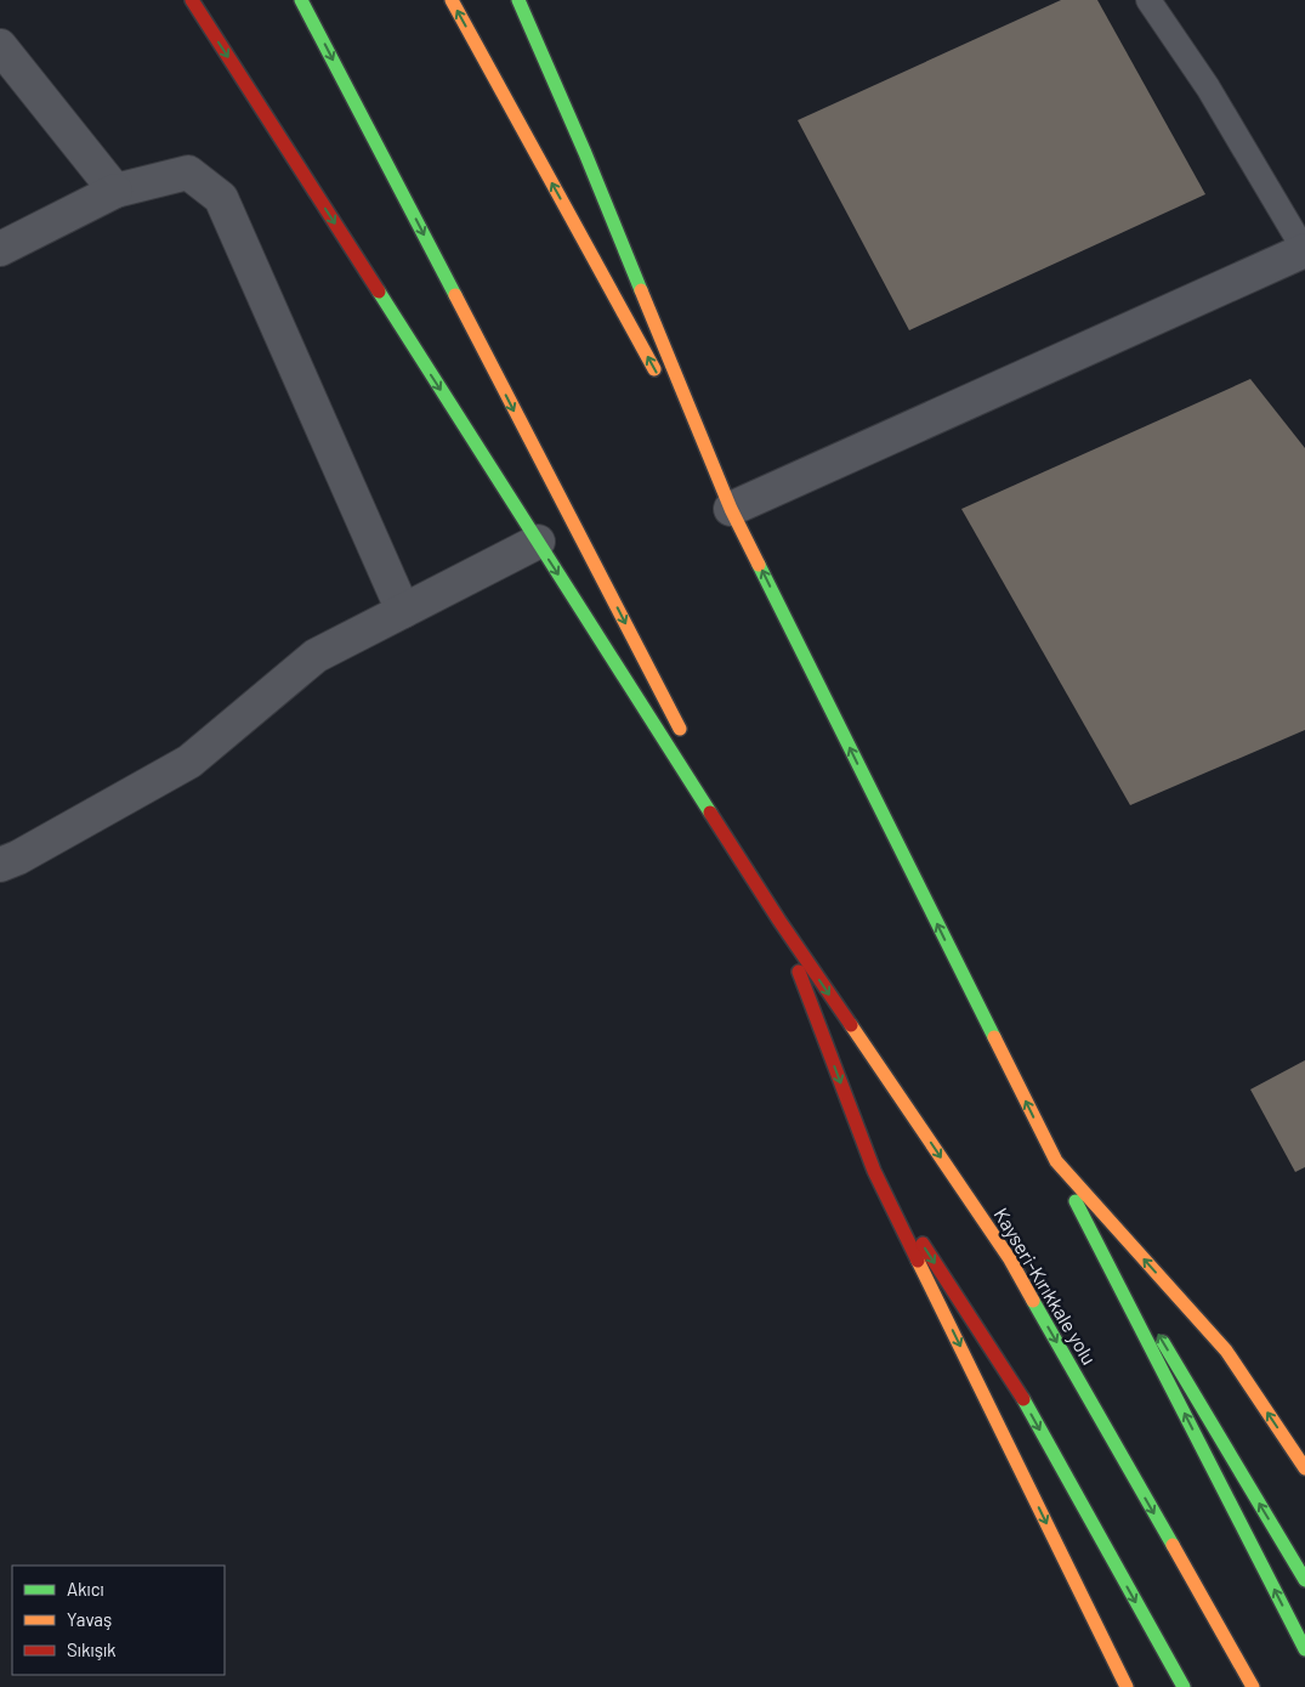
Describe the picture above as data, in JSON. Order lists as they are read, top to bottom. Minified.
{"streets":{"main road":["Kayseri-Kırıkkale yolu"]},"legend":["Akıcı","Yavaş","Sıkışık"]}
